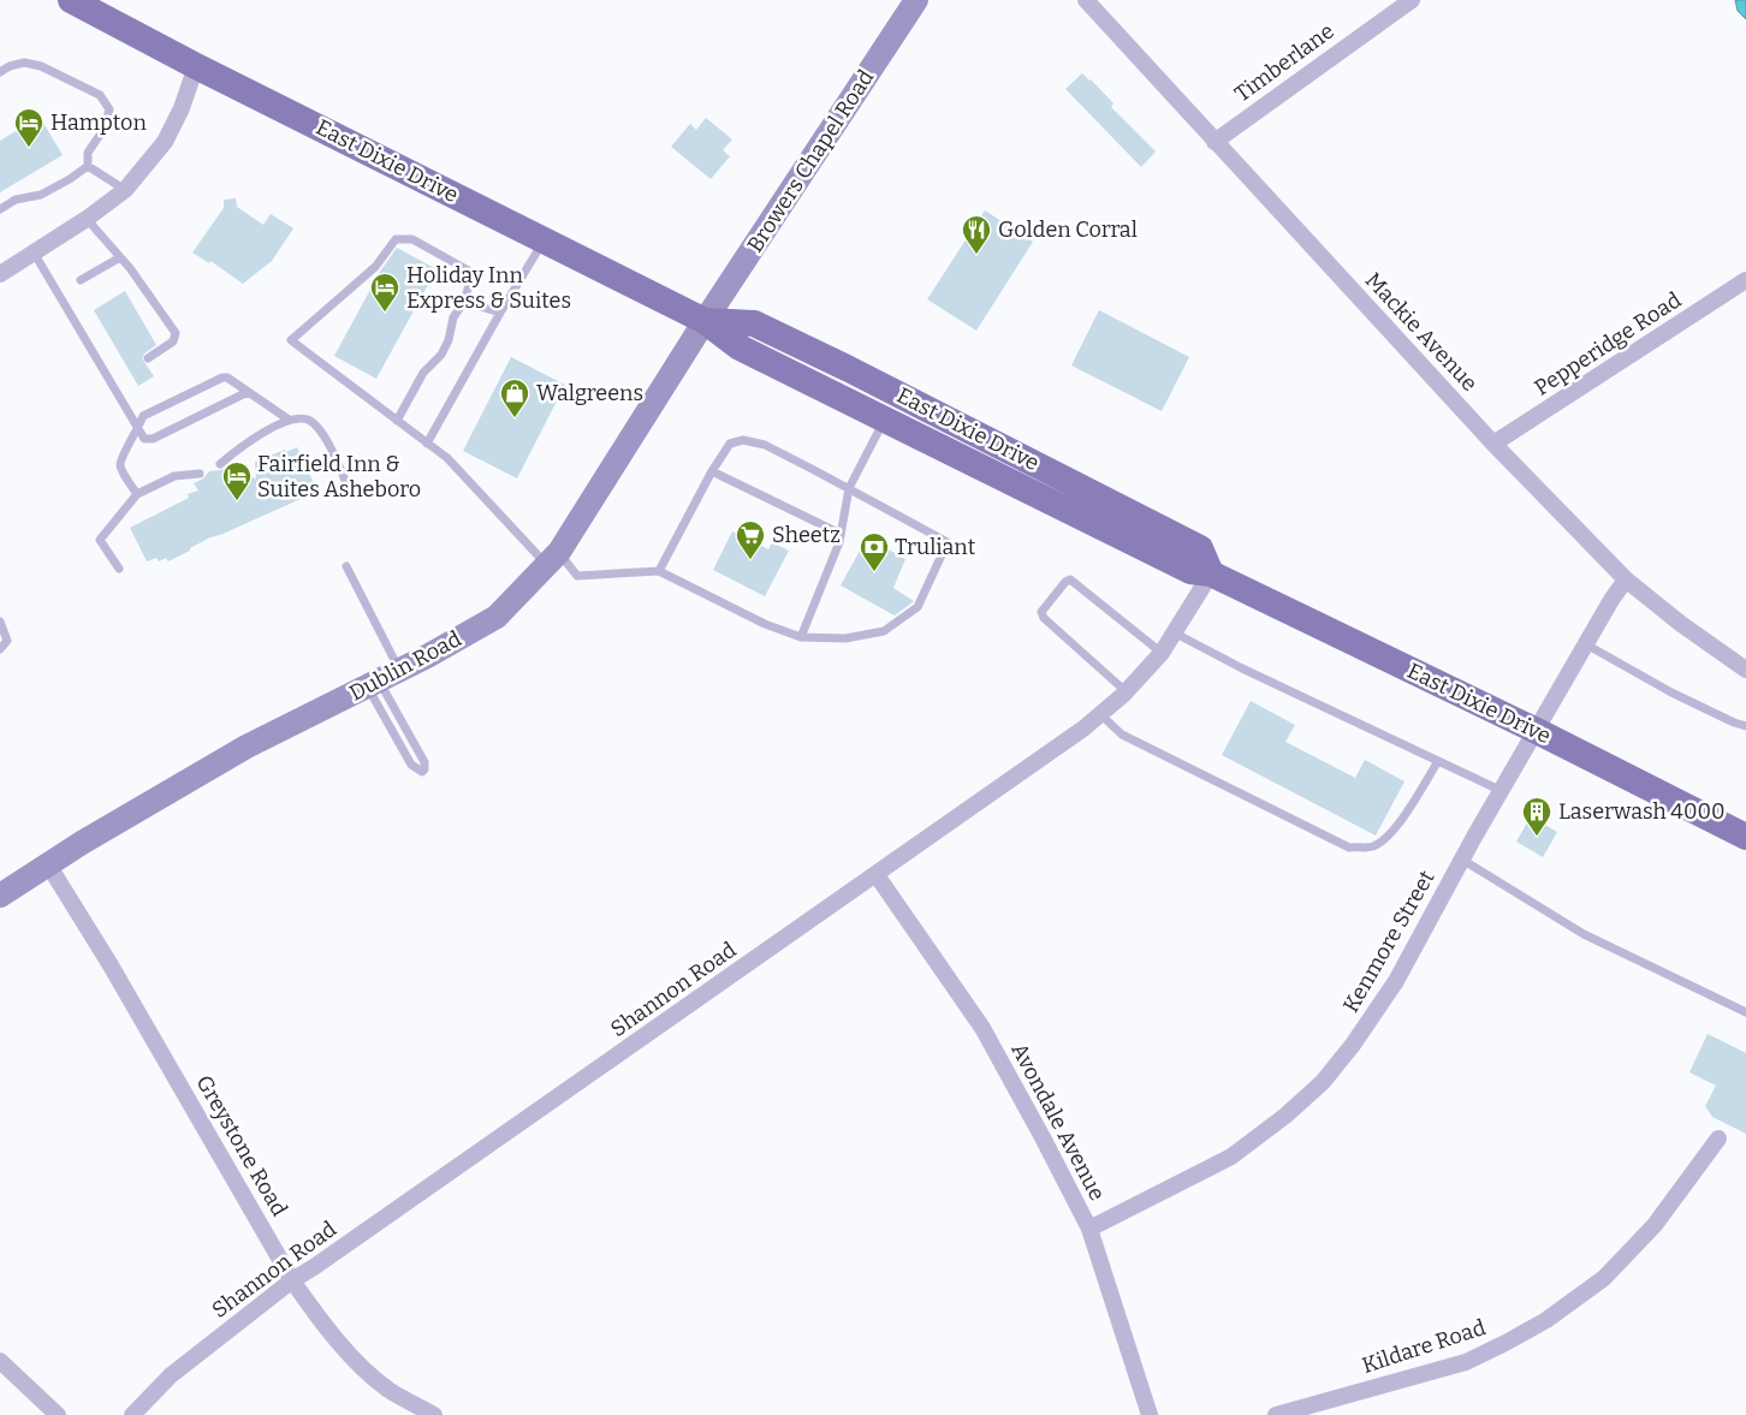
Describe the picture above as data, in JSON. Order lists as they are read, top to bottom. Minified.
{"streets":{"main road":["East Dixie Drive"],"street":["Timberlane","Browers Chapel Road","Mackie Avenue","Pepperidge Road","Dublin Road","Kenmore Street","Shannon Road","Avondale Avenue","Greystone Road","Kildare Road"]},"crossings":[["Timberlane","Mackie Avenue"],["East Dixie Drive","Browers Chapel Road"],["East Dixie Drive","Dublin Road"],["East Dixie Drive","Kenmore Street"],["East Dixie Drive","Shannon Road"],["Browers Chapel Road","Dublin Road"],["Mackie Avenue","Pepperidge Road"],["Mackie Avenue","Kenmore Street"],["Dublin Road","Greystone Road"],["Kenmore Street","Avondale Avenue"],["Shannon Road","Avondale Avenue"],["Shannon Road","Greystone Road"]],"places":{"hotel":["Hampton","Holiday Inn Express & Suites","Fairfield Inn & Suites Asheboro"],"restaurant":["Golden Corral"],"shop":["Walgreens"],"supermarket":["Sheetz"],"bank":["Truliant"],"building":["Laserwash 4000"]}}
